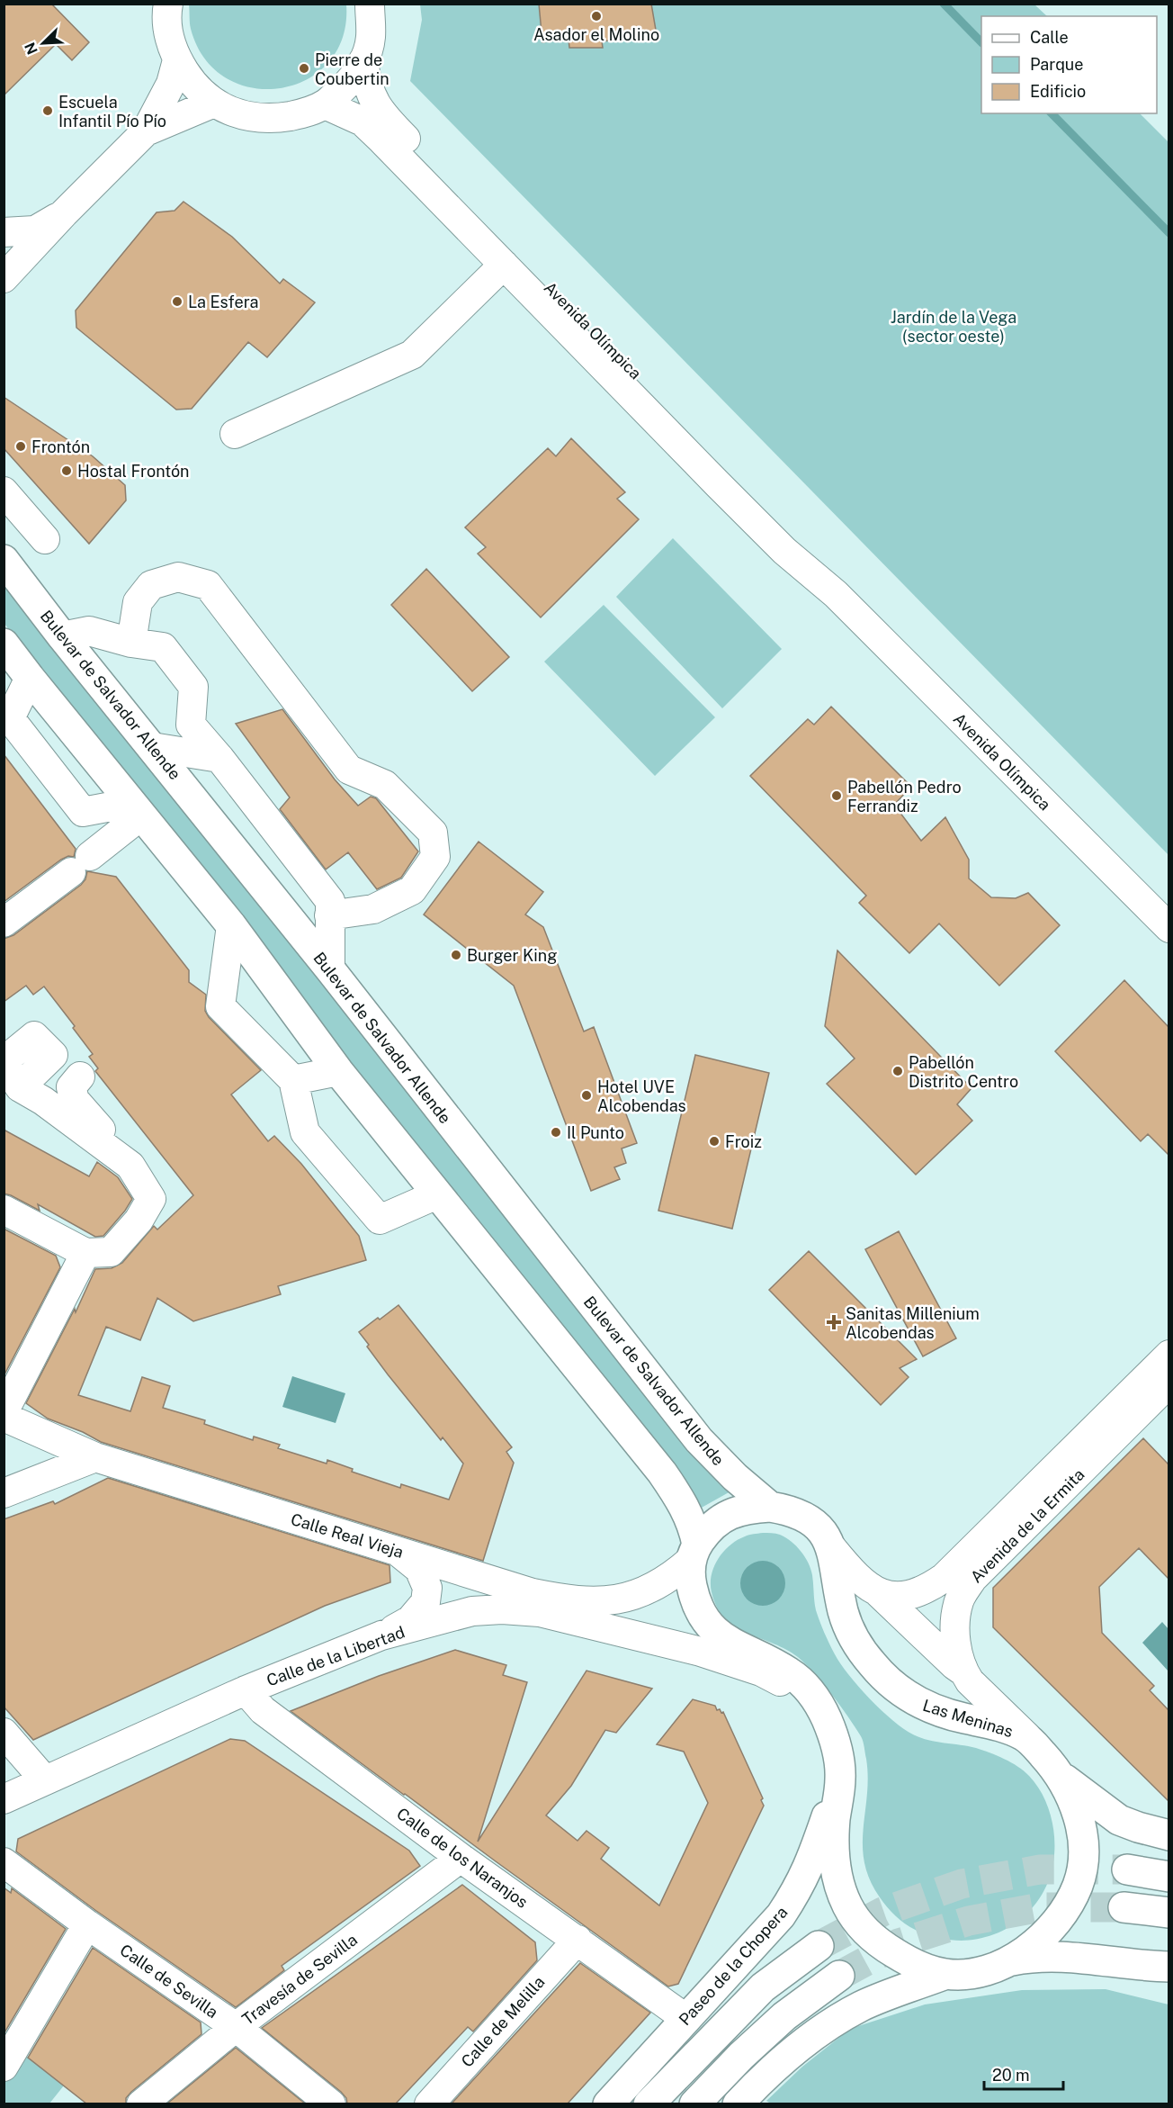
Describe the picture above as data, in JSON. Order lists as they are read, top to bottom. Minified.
{"streets":{"main road":["Bulevar de Salvador Allende","Las Meninas","Paseo de la Chopera"],"street":["Avenida Olímpica","Avenida de la Ermita","Calle Real Vieja","Calle de la Libertad","Calle de los Naranjos","Travesía de Sevilla","Calle de Sevilla","Calle de Melilla"]},"crossings":[["Bulevar de Salvador Allende","Las Meninas"],["Avenida de la Ermita","Las Meninas"],["Calle Real Vieja","Las Meninas"],["Calle de la Libertad","Las Meninas"],["Calle de la Libertad","Calle de los Naranjos"],["Las Meninas","Paseo de la Chopera"],["Calle de los Naranjos","Paseo de la Chopera"],["Calle de los Naranjos","Travesía de Sevilla"],["Calle de los Naranjos","Calle de Melilla"],["Travesía de Sevilla","Calle de Sevilla"]],"parks":["Jardín de la Vega (sector oeste)"],"places":{"other":["Asador el Molino","Pierre de Coubertin","Escuela Infantil Pío Pío","La Esfera","Frontón","Hostal Frontón","Pabellón Pedro Ferrandiz","Burger King","Pabellón Distrito Centro","Hotel UVE Alcobendas","Il Punto","Froiz"],"health":["Sanitas Millenium Alcobendas"]},"legend":["Calle","Parque","Edificio"],"scale_bar":"20 m","north":"bottom left"}
